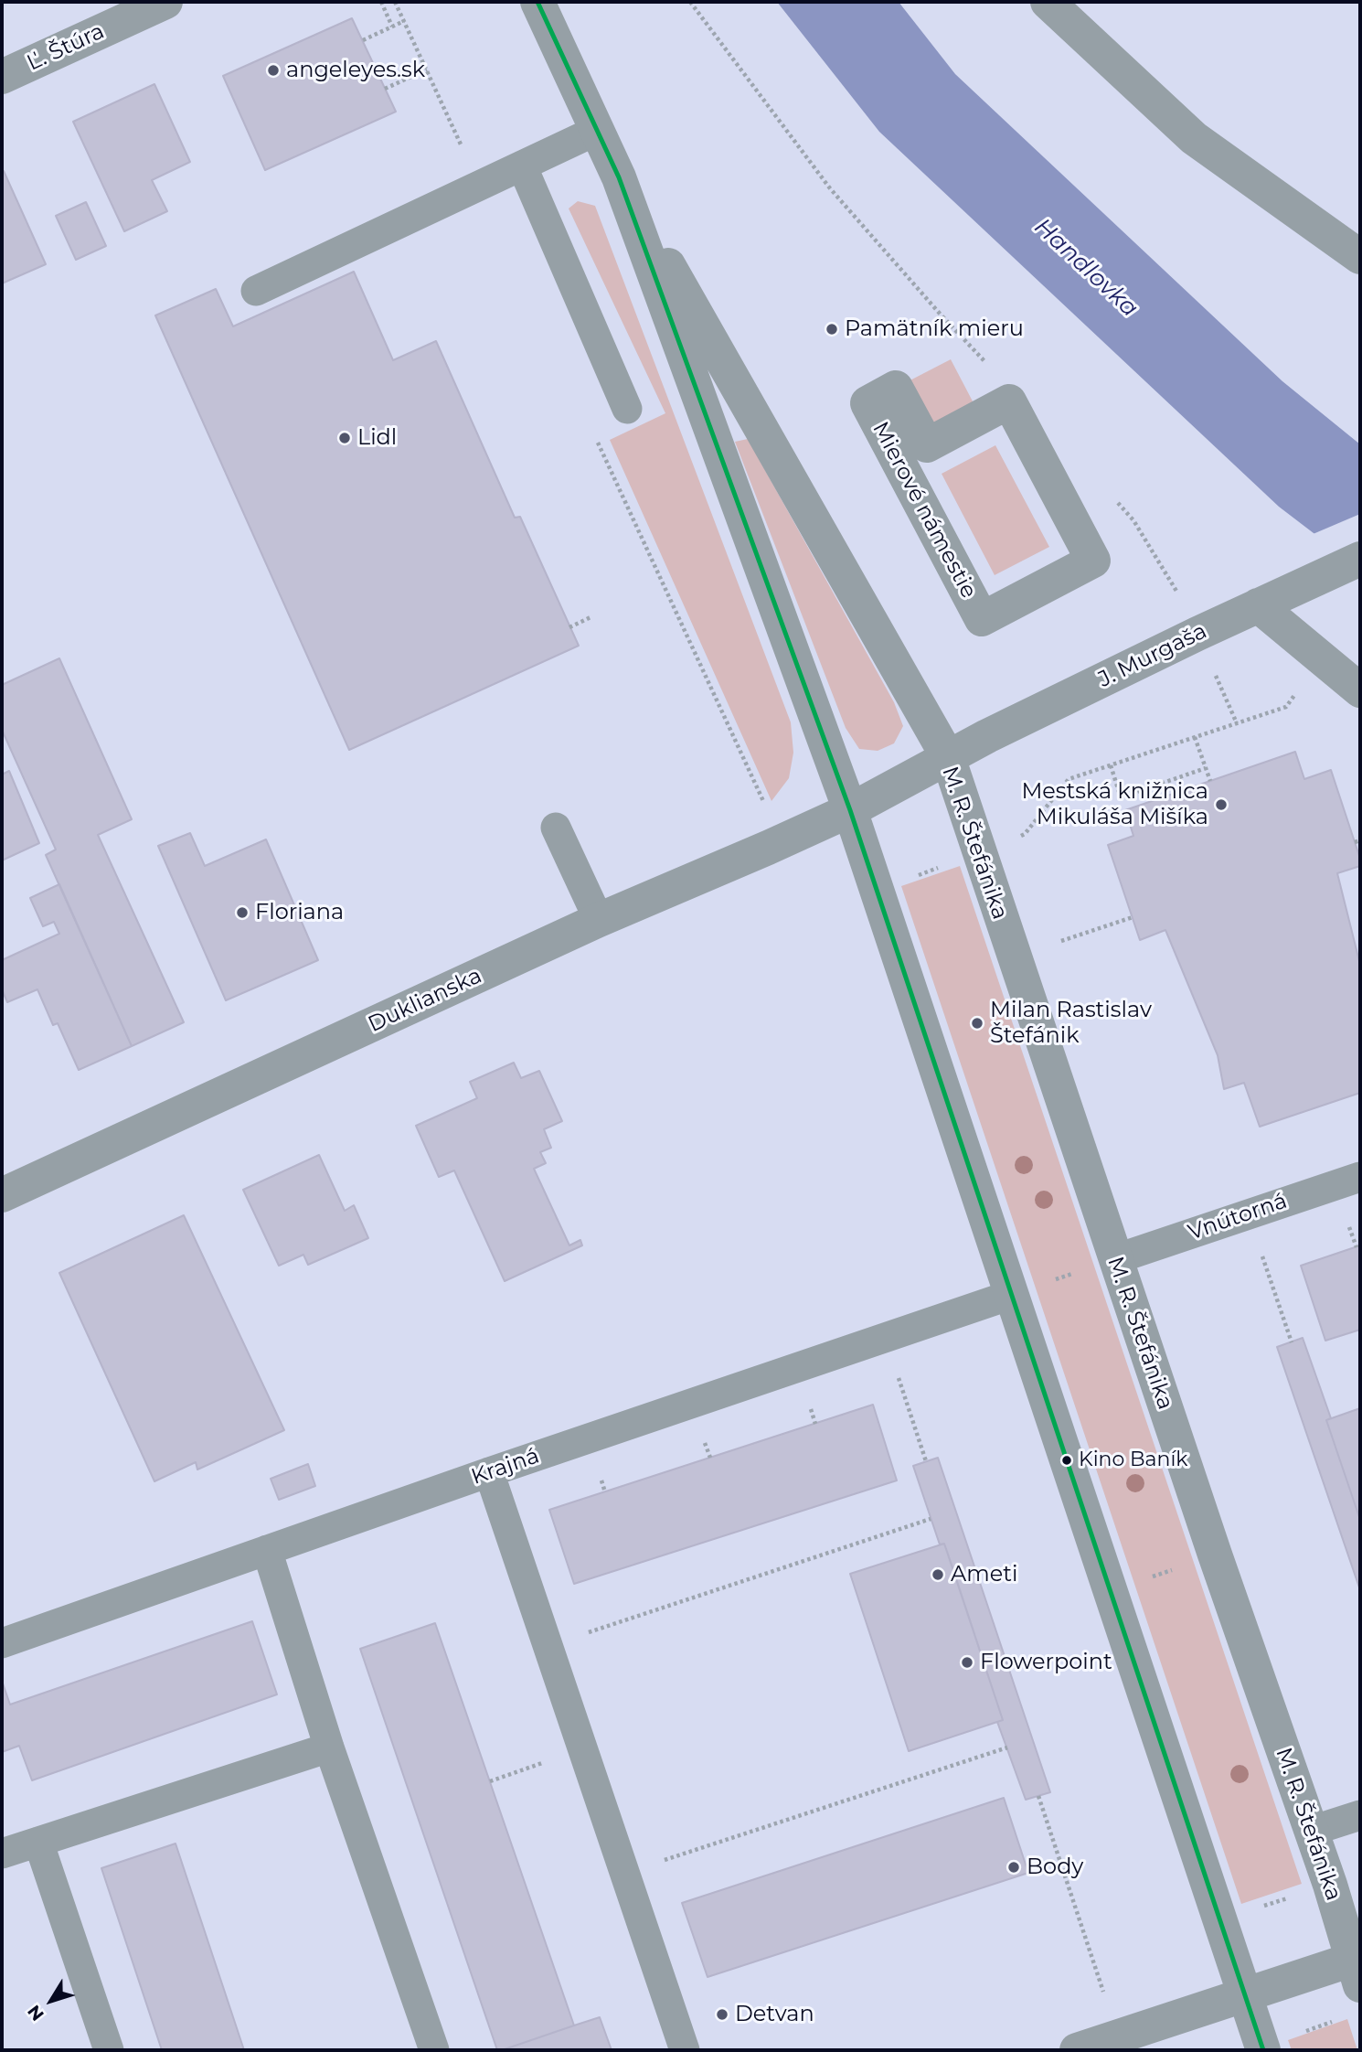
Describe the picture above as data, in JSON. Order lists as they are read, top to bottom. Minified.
{"streets":{"street":["Ľ. Štúra","Mierové námestie","J. Murgaša","M. R. Štefánika","Duklianska"],"lane":["Vnútorná","Krajná"]},"crossings":[["J. Murgaša","M. R. Štefánika"],["M. R. Štefánika","Duklianska"],["M. R. Štefánika","Vnútorná"]],"water":["Handlovka"],"places":["angeleyes.sk","Pamätník mieru","Lidl","Mestská knižnica Mikuláša Mišíka","Floriana","Milan Rastislav Štefánik","Kino Baník","Ameti","Flowerpoint","Body","Detvan"],"north":"bottom left"}
